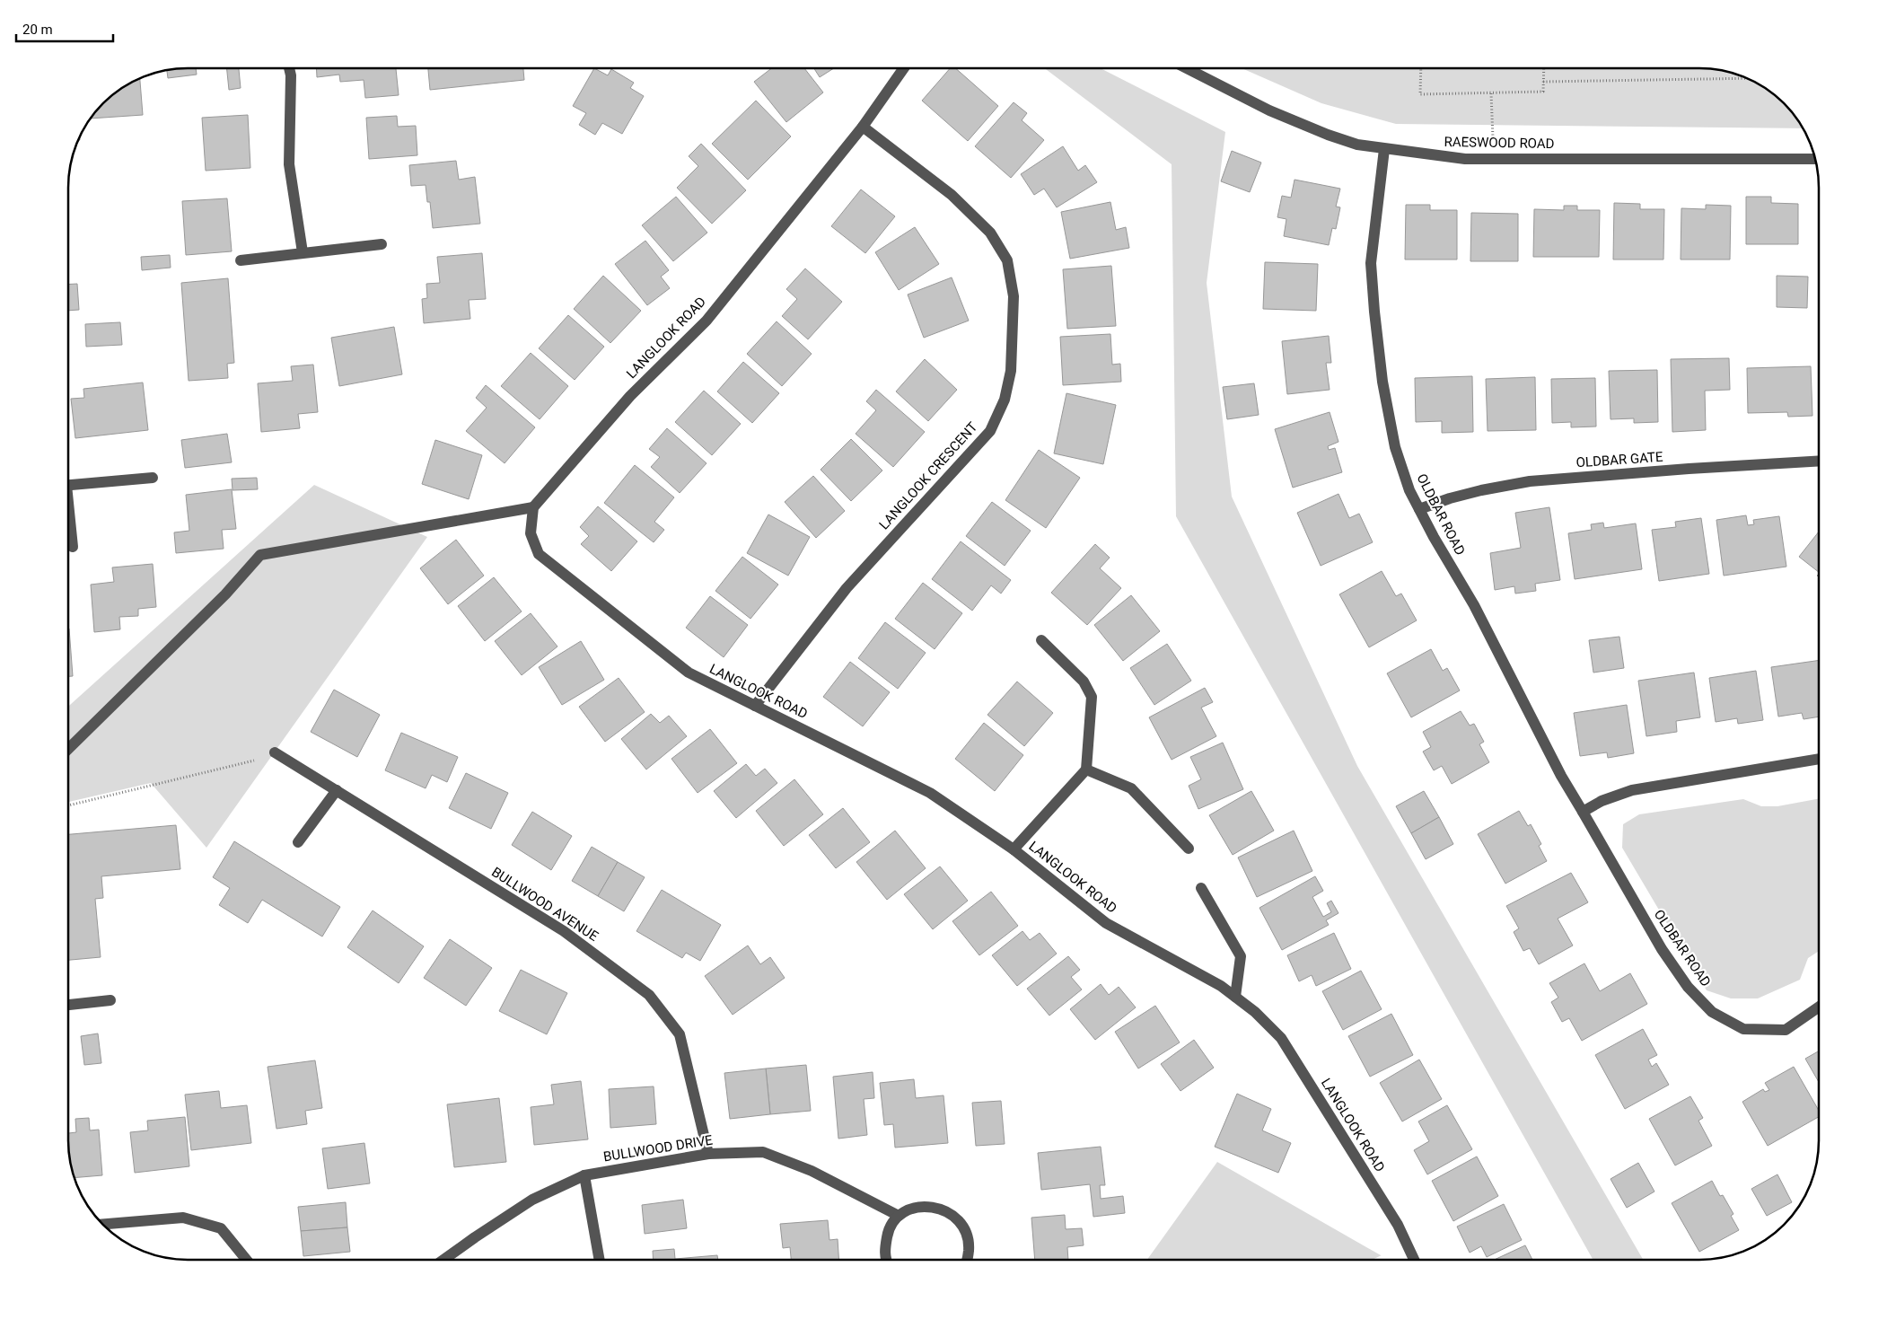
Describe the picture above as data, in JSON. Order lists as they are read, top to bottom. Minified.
{"streets":{"street":["RAESWOOD ROAD","LANGLOOK ROAD","OLDBAR GATE","LANGLOOK CRESCENT","OLDBAR ROAD","BULLWOOD AVENUE","BULLWOOD DRIVE"]},"crossings":[["RAESWOOD ROAD","OLDBAR ROAD"],["LANGLOOK ROAD","LANGLOOK CRESCENT"],["OLDBAR GATE","OLDBAR ROAD"],["BULLWOOD AVENUE","BULLWOOD DRIVE"]],"scale_bar":"20 m"}
